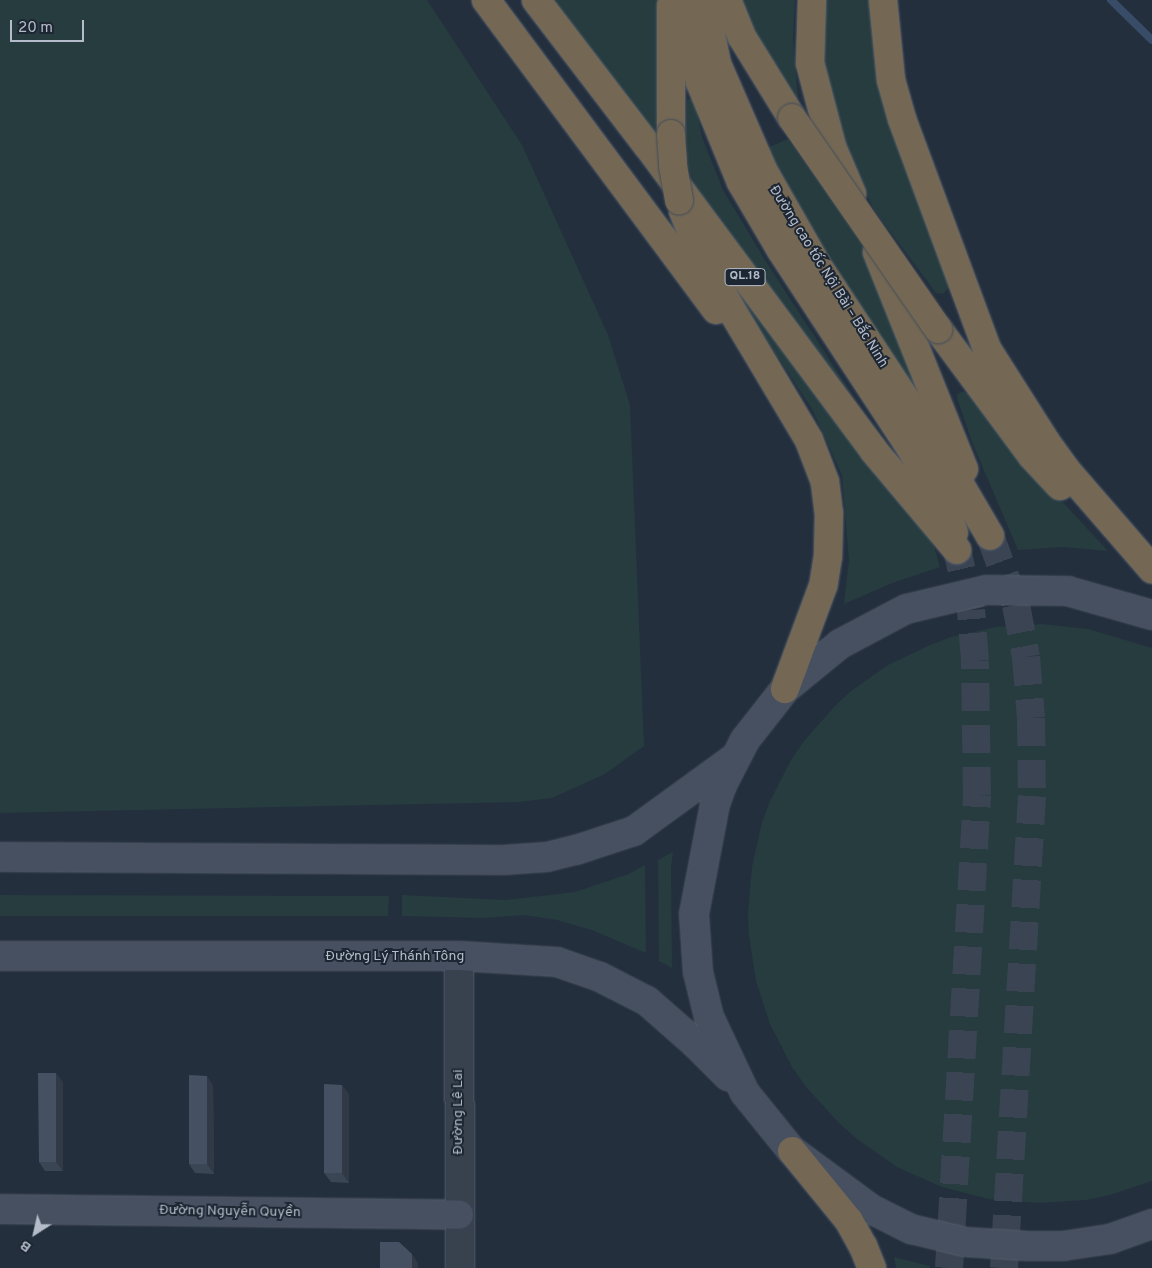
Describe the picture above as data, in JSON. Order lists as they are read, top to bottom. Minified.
{"streets":{"highway":["QL.18","Đường cao tốc Nội Bài – Bắc Ninh"],"main road":["Đường Lý Thánh Tông","Đường Nguyễn Quyền"],"street":["Đường Lê Lai"]},"crossings":[["Đường Lý Thánh Tông","Đường Lê Lai"],["Đường Lê Lai","Đường Nguyễn Quyền"]],"scale_bar":"20 m","north":"bottom left"}
